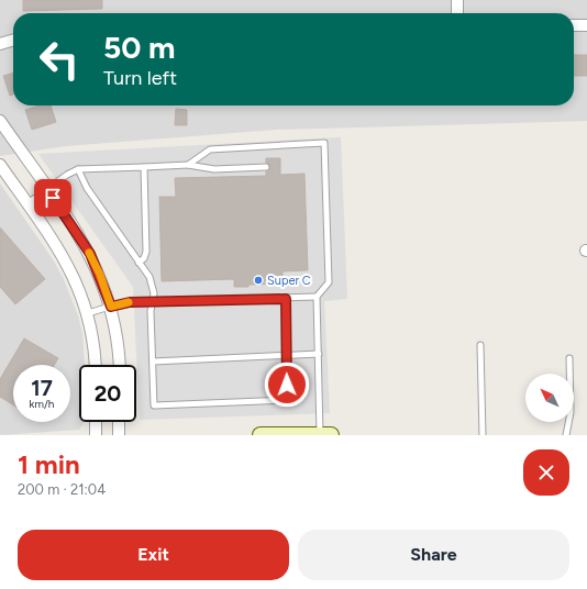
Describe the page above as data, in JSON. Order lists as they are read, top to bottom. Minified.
{"places":["Super C"],"north":"top left","page":{"turn":["50 m","Turn left"],"speed":"17 km/h","limit":"20","heading":["1 min","200 m · 21:04"],"buttons":["Exit","Share"]}}
